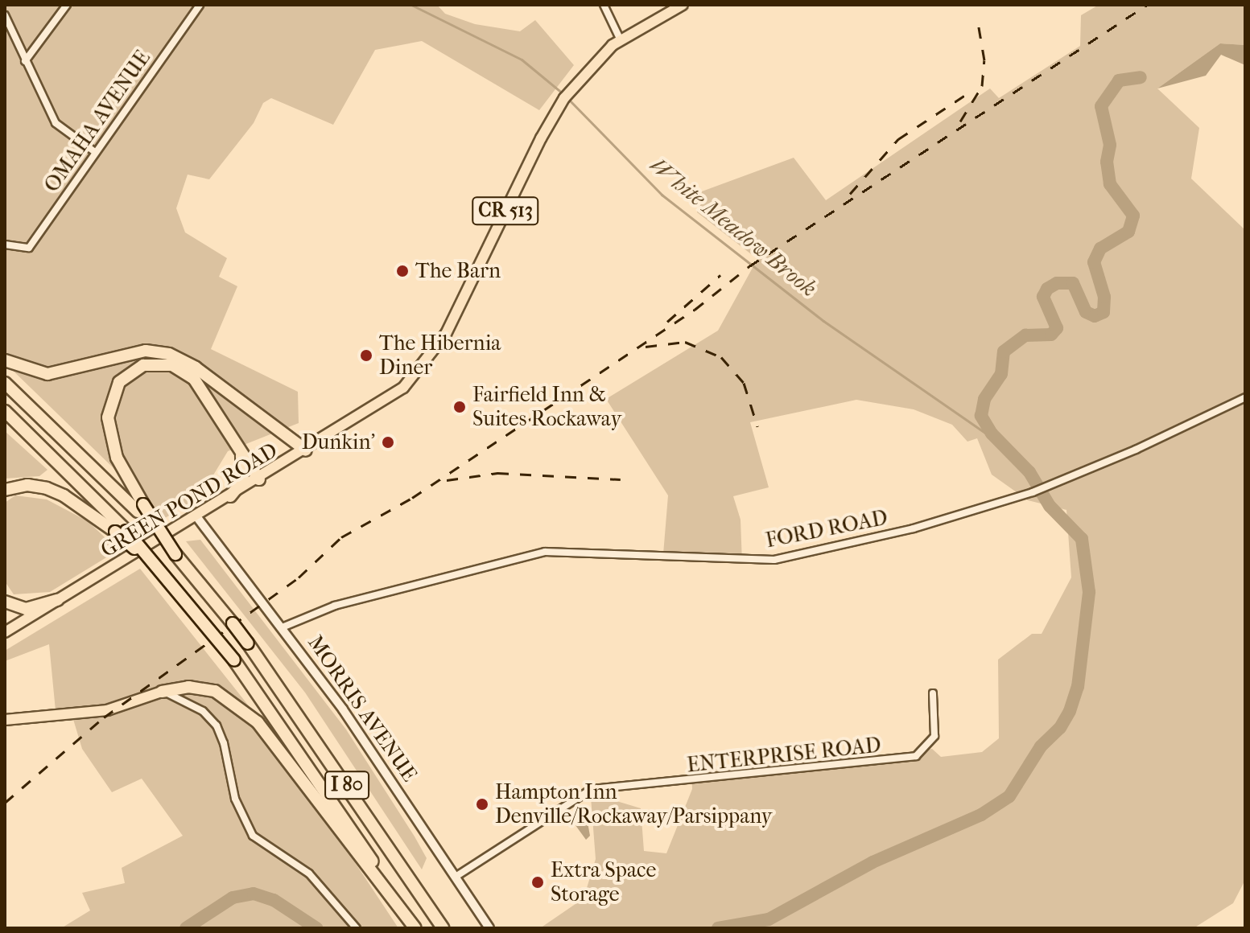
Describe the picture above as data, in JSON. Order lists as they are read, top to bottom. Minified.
{"streets":{"highway":["I 80"],"main road":["CR 513","GREEN POND ROAD"],"street":["OMAHA AVENUE","FORD ROAD","MORRIS AVENUE","ENTERPRISE ROAD"]},"crossings":[["GREEN POND ROAD","MORRIS AVENUE"],["FORD ROAD","MORRIS AVENUE"],["MORRIS AVENUE","ENTERPRISE ROAD"]],"water":["White Meadow Brook"],"places":["The Barn","The Hibernia Diner","Fairfield Inn & Suites Rockaway","Dunkin'","Hampton Inn Denville/Rockaway/Parsippany","Extra Space Storage"]}
